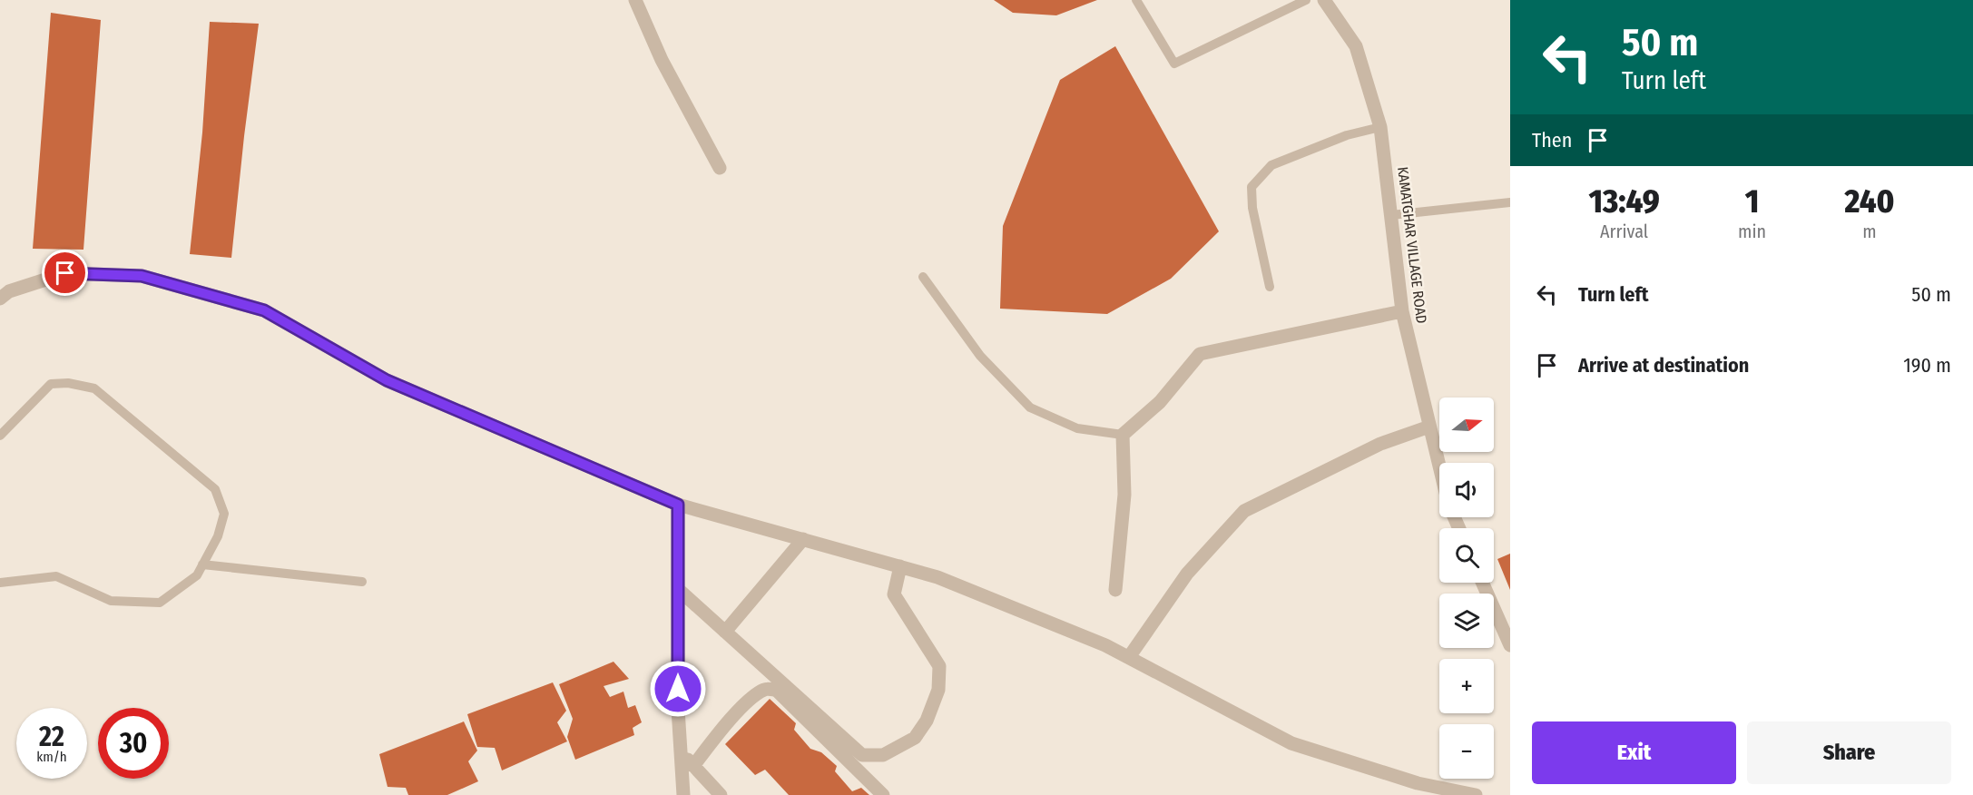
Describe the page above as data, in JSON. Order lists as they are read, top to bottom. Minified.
{"streets":{"street":["KAMATGHAR VILLAGE ROAD"]},"north":"right","page":{"turn":["50 m","Turn left"],"then":"Then","eta":["13:49","Arrival","1","min","240","m"],"list":[{"name":"Turn left","value":"50 m"},{"name":"Arrive at destination","value":"190 m"}],"map_buttons":["+","−"],"speed":"22 km/h","limit":"30","buttons":["Exit","Share"]}}
